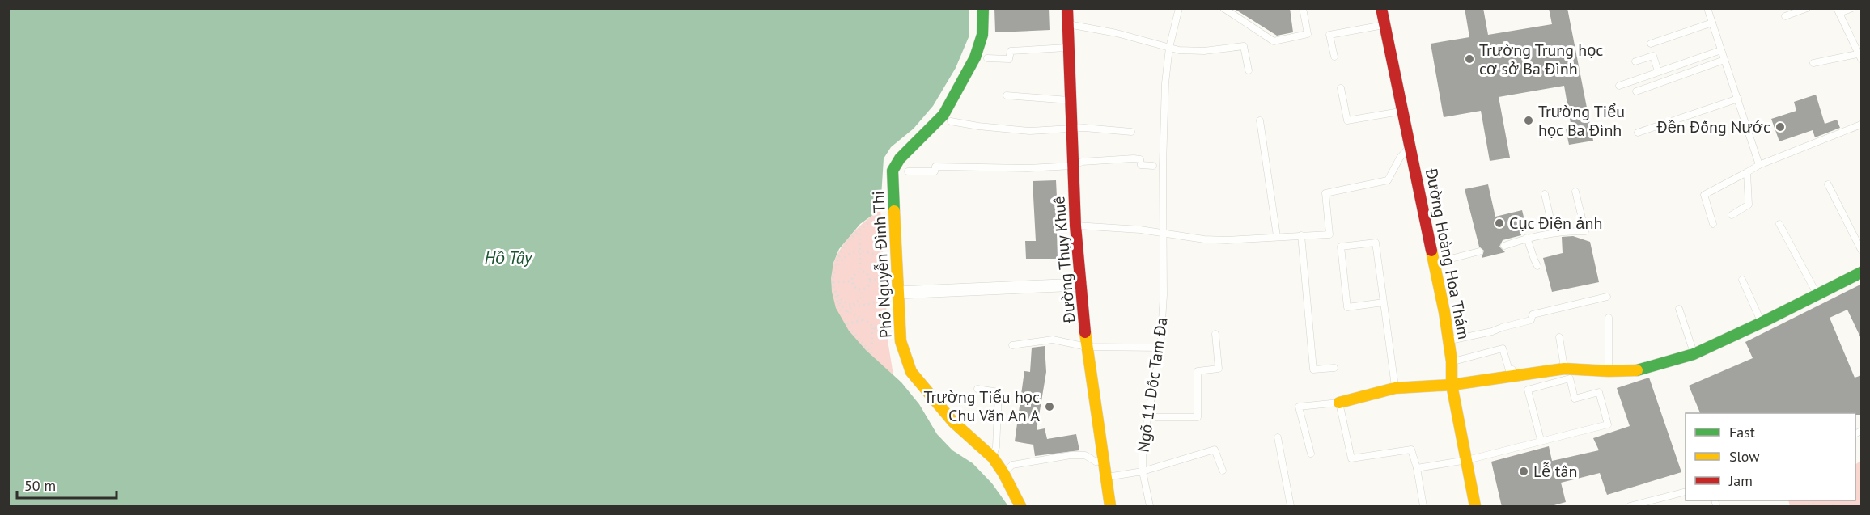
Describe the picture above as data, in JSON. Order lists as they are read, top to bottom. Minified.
{"streets":{"street":["Đường Hoàng Hoa Thám","Đường Thụy Khuê","Phố Nguyễn Đình Thi"],"lane":["Ngõ 11 Dốc Tam Đa"]},"water":["Hồ Tây"],"places":["Trường Trung học cơ sở Ba Đình","Trường Tiểu học Ba Đình","Đền Đống Nước","Cục Điện ảnh","Trường Tiểu học Chu Văn An A","Lễ tân"],"legend":["Fast","Slow","Jam"],"scale_bar":"50 m"}
